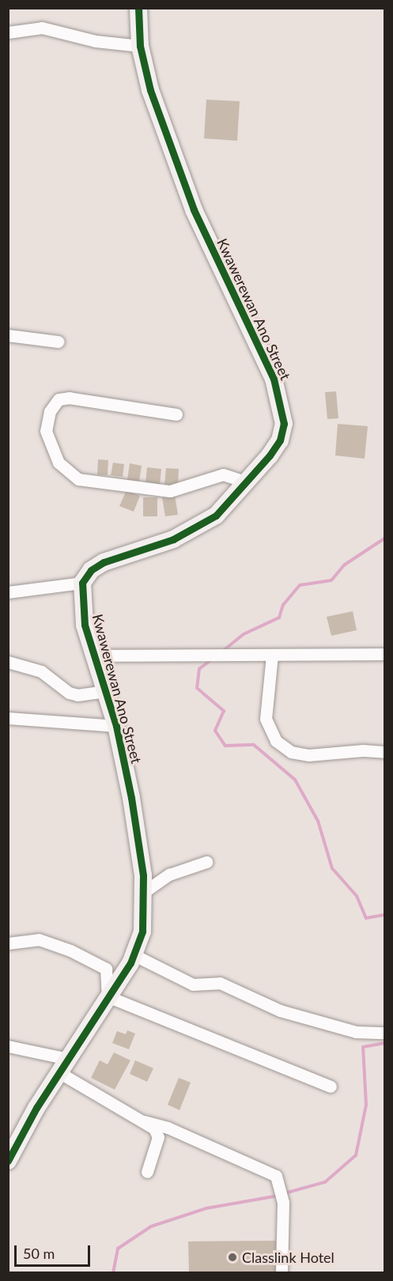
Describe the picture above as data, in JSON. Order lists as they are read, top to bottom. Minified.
{"streets":{"street":["Kwawerewan Ano Street"]},"places":["Classlink Hotel"],"scale_bar":"50 m"}
